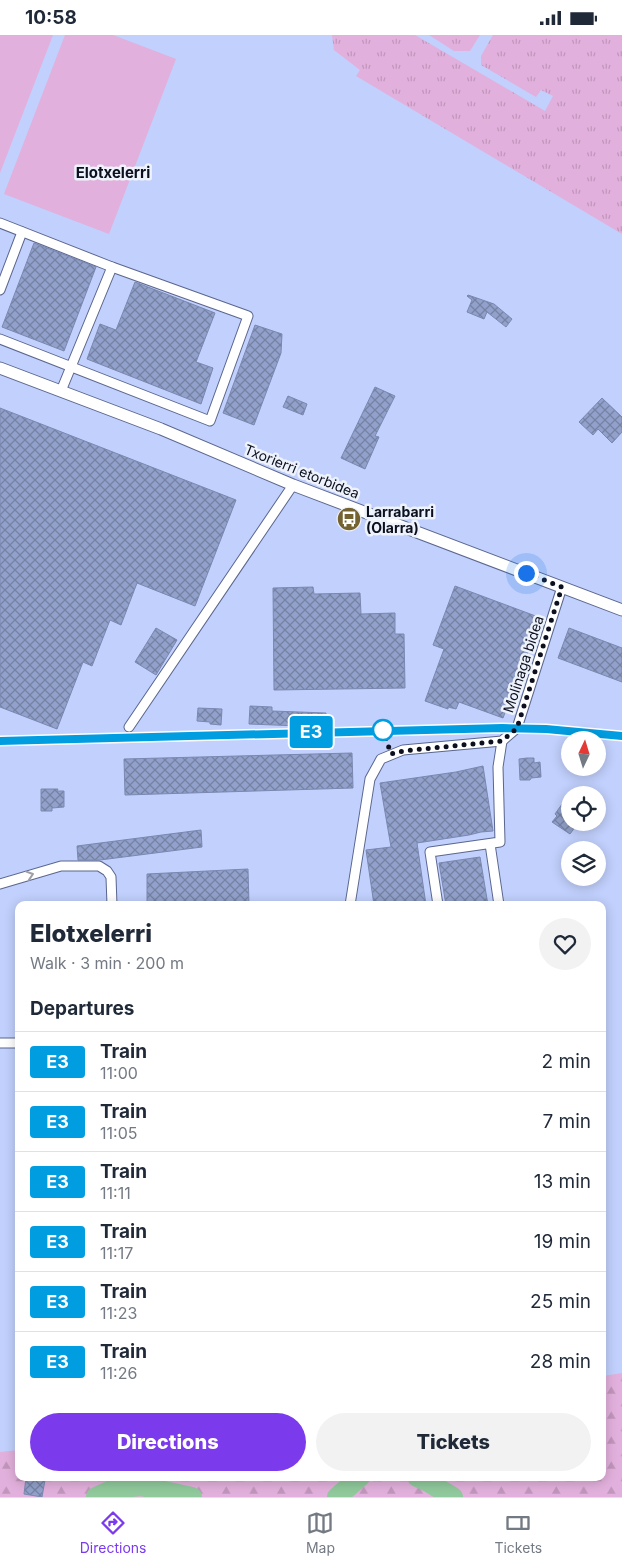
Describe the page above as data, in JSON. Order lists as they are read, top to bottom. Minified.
{"streets":{"street":["Txorierri etorbidea","Molinaga bidea"]},"crossings":[["Txorierri etorbidea","Molinaga bidea"]],"districts":["Elotxelerri"],"places":{"bus stop":["Larrabarri (Olarra)"]},"north":"top","page":{"status":"10:58","on_map":"E3","heading":[["Elotxelerri","Walk · 3 min · 200 m"],"Departures"],"list":[{"mark":"E3","name":"Train","note":"11:00","value":"2 min"},{"mark":"E3","name":"Train","note":"11:05","value":"7 min"},{"mark":"E3","name":"Train","note":"11:11","value":"13 min"},{"mark":"E3","name":"Train","note":"11:17","value":"19 min"},{"mark":"E3","name":"Train","note":"11:23","value":"25 min"},{"mark":"E3","name":"Train","note":"11:26","value":"28 min"}],"buttons":["Directions","Tickets"],"tabs":["Directions","Map","Tickets"]}}
